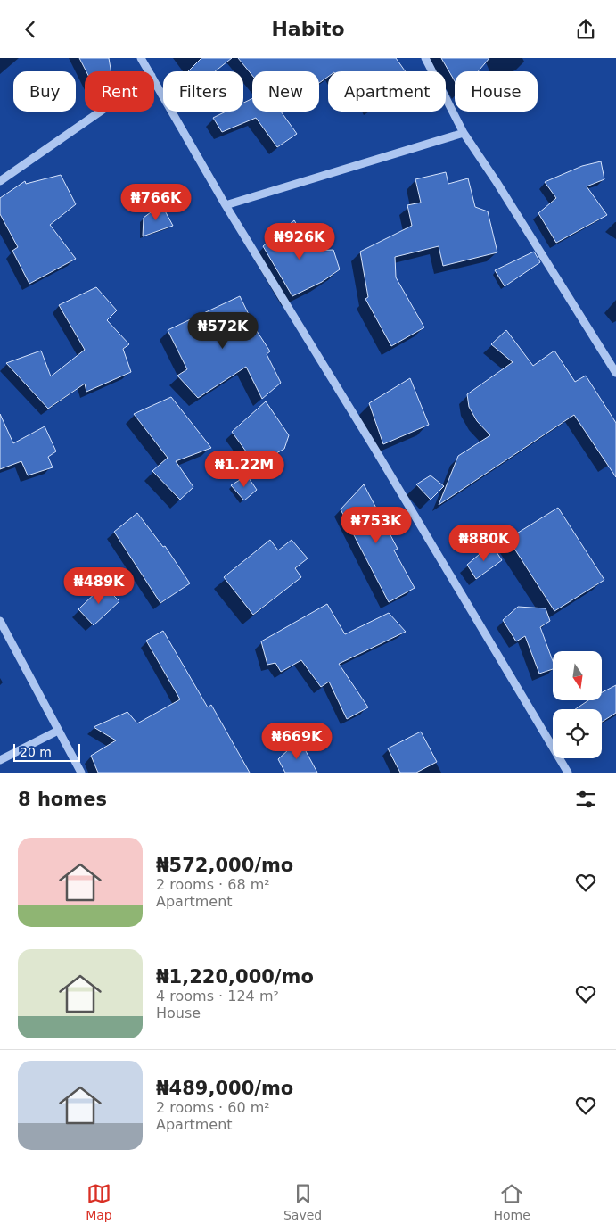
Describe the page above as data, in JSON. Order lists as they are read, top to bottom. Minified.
{"scale_bar":"20 m","north":"bottom","page":{"header":"Habito","chip":["Buy","Rent","Filters","New","Apartment","House"],"price":["₦766K","₦926K","₦572K","₦1.22M","₦753K","₦880K","₦489K","₦669K"],"scale":"20 m","heading":"8 homes","list":[{"name":"₦572,000/mo","note":"2 rooms · 68 m² · Apartment"},{"name":"₦1,220,000/mo","note":"4 rooms · 124 m² · House"},{"name":"₦489,000/mo","note":"2 rooms · 60 m² · Apartment"}],"tabs":["Map","Saved","Home"]}}
